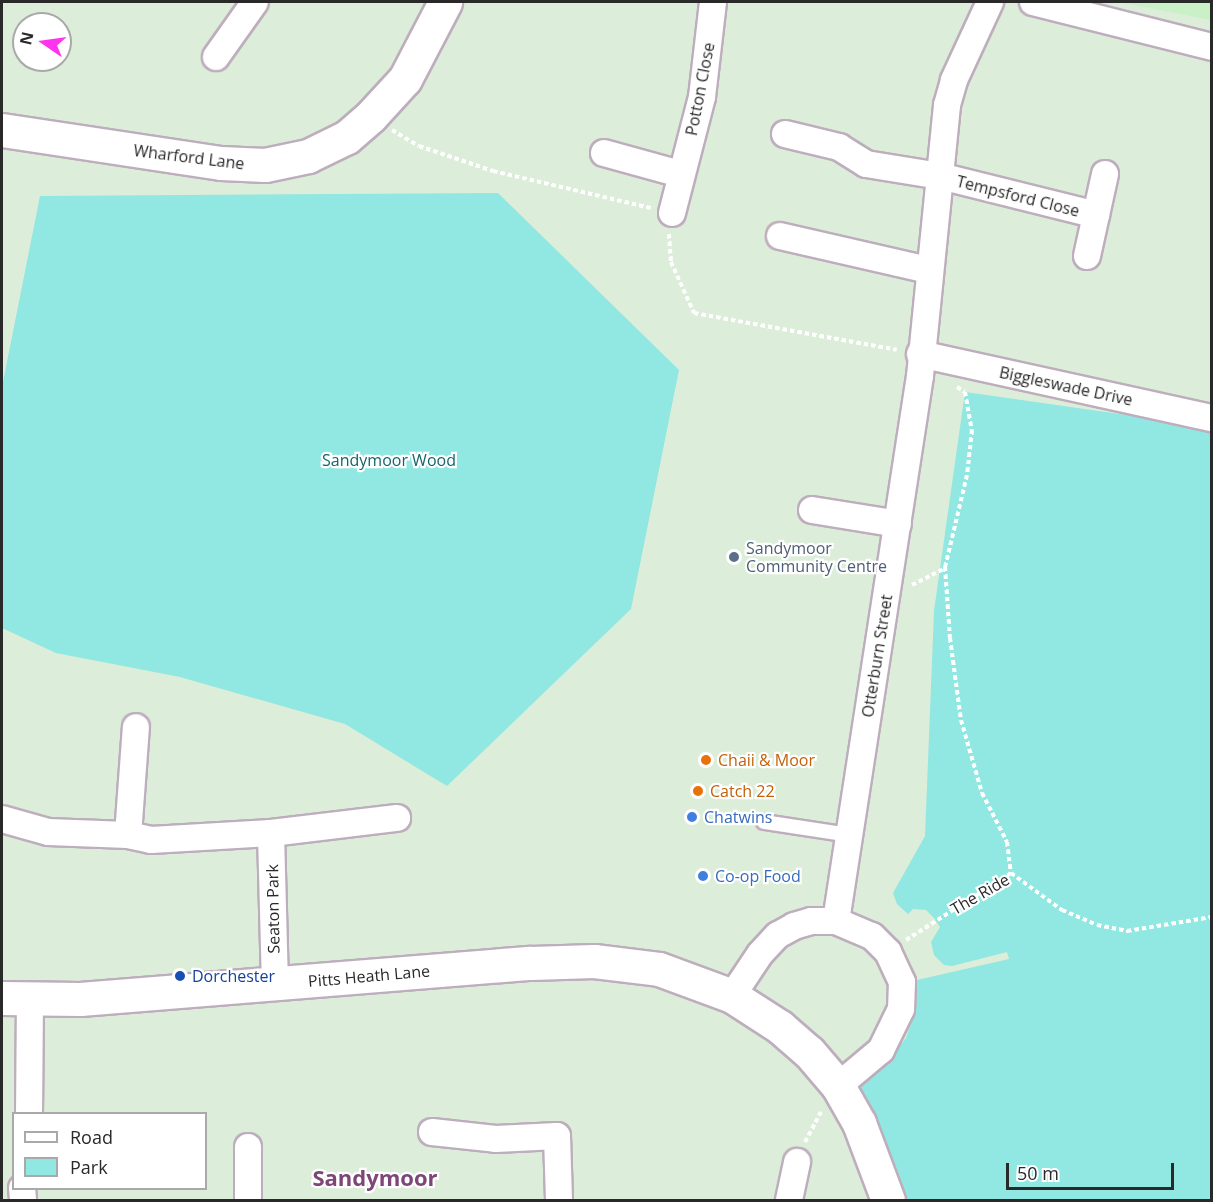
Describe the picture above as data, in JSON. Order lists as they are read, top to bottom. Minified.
{"streets":{"street":["Potton Close","Wharford Lane","Tempsford Close","Biggleswade Drive","Otterburn Street","Seaton Park","Pitts Heath Lane"],"path":["The Ride"]},"crossings":[["Biggleswade Drive","Otterburn Street"],["Seaton Park","Pitts Heath Lane"]],"districts":["Sandymoor"],"parks":["Sandymoor Wood"],"places":["Sandymoor Community Centre","Chaii & Moor","Catch 22","Chatwins","Co-op Food","Dorchester"],"legend":["Road","Park"],"scale_bar":"50 m","north":"left"}
